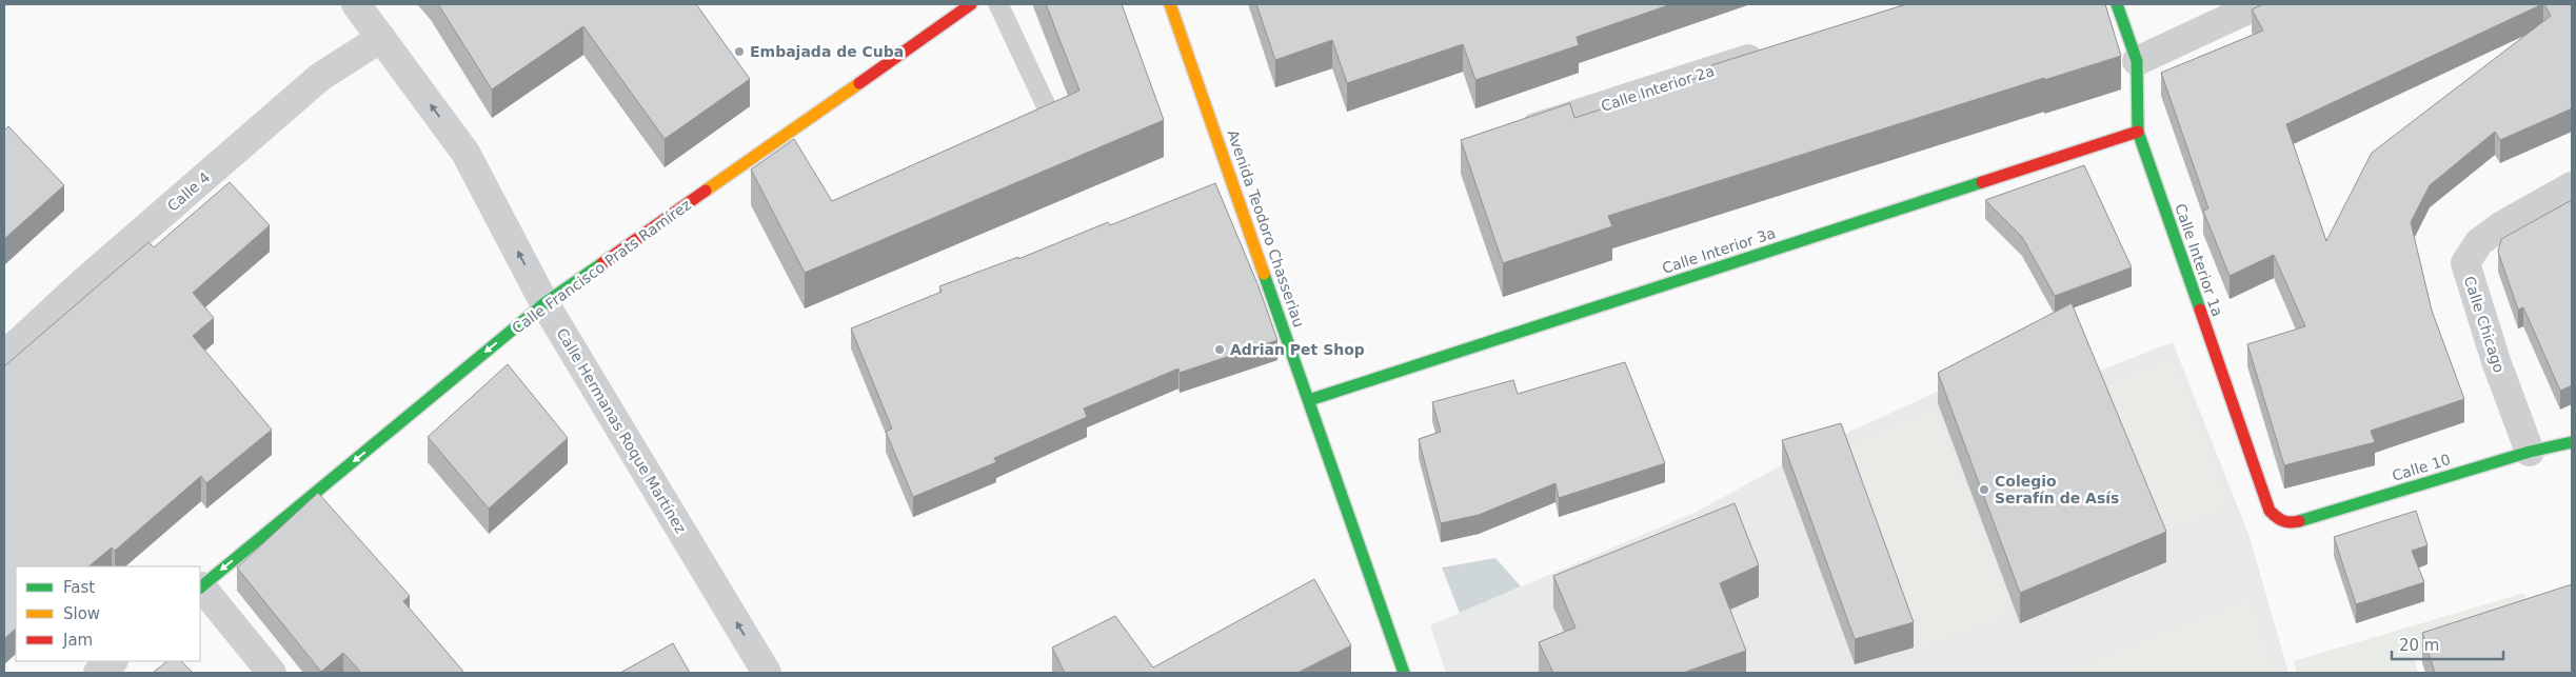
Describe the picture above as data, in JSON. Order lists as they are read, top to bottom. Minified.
{"streets":{"street":["Calle Interior 2a","Calle 4","Avenida Teodoro Chasseriau","Calle Interior 3a","Calle Interior 1a","Calle Francisco Prats Ramírez","Calle Chicago","Calle Hermanas Roque Martínez","Calle 10"]},"crossings":[["Calle 4","Calle Hermanas Roque Martínez"],["Avenida Teodoro Chasseriau","Calle Interior 3a"],["Calle Interior 3a","Calle Interior 1a"],["Calle Interior 1a","Calle 10"],["Calle Francisco Prats Ramírez","Calle Hermanas Roque Martínez"],["Calle Chicago","Calle 10"]],"one_way":["Calle Francisco Prats Ramírez","Calle Hermanas Roque Martínez"],"places":["Embajada de Cuba","Adrian Pet Shop","Colegio Serafín de Asís"],"legend":["Fast","Slow","Jam"],"scale_bar":"20 m"}
